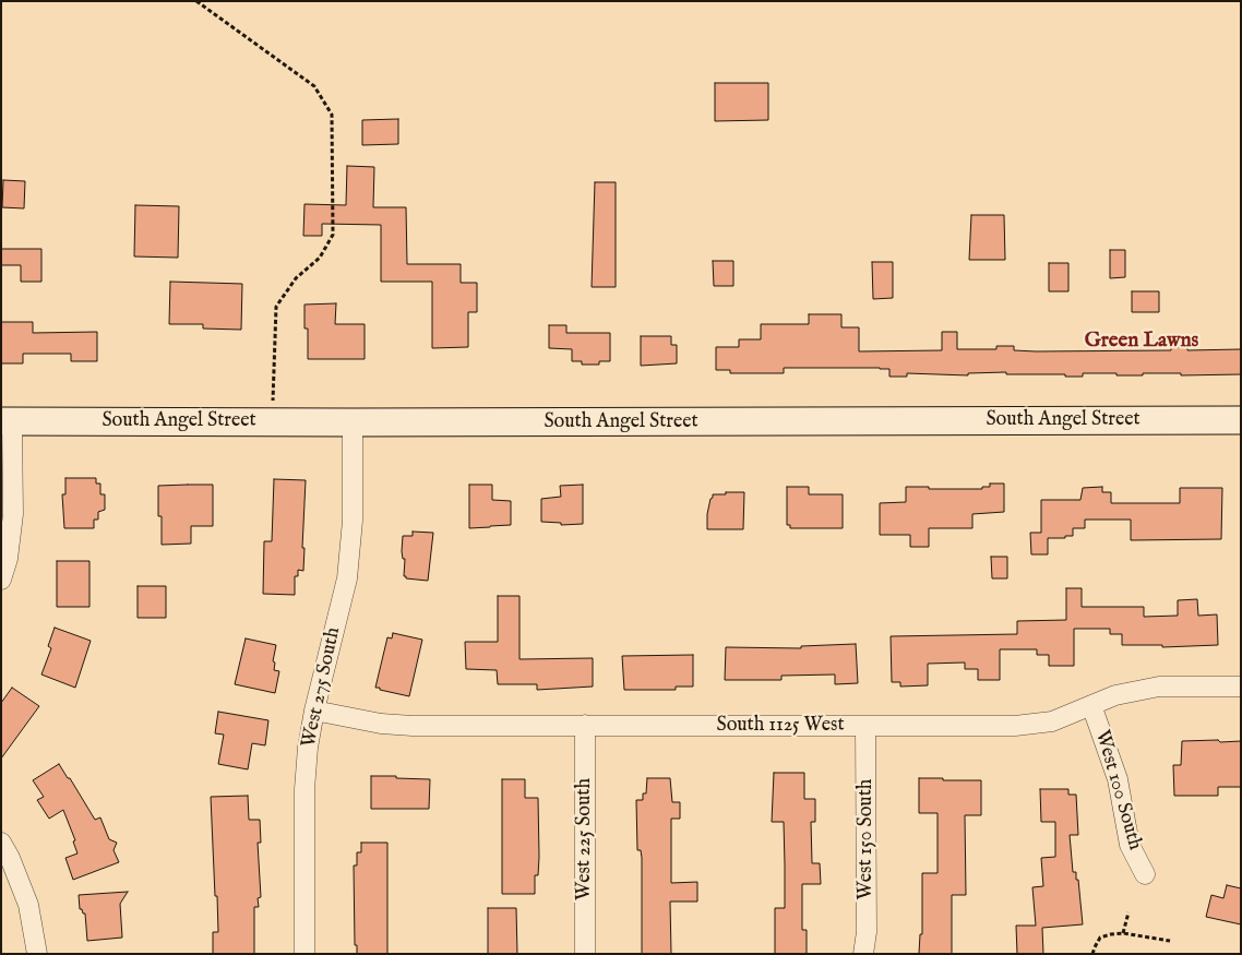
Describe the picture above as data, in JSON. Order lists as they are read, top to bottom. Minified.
{"streets":{"main road":["South Angel Street"],"street":["West 275 South","South 1125 West","West 100 South","West 225 South","West 150 South"]},"crossings":[["South Angel Street","West 275 South"],["West 275 South","South 1125 West"],["South 1125 West","West 100 South"],["South 1125 West","West 225 South"],["South 1125 West","West 150 South"]],"districts":["Green Lawns"]}
